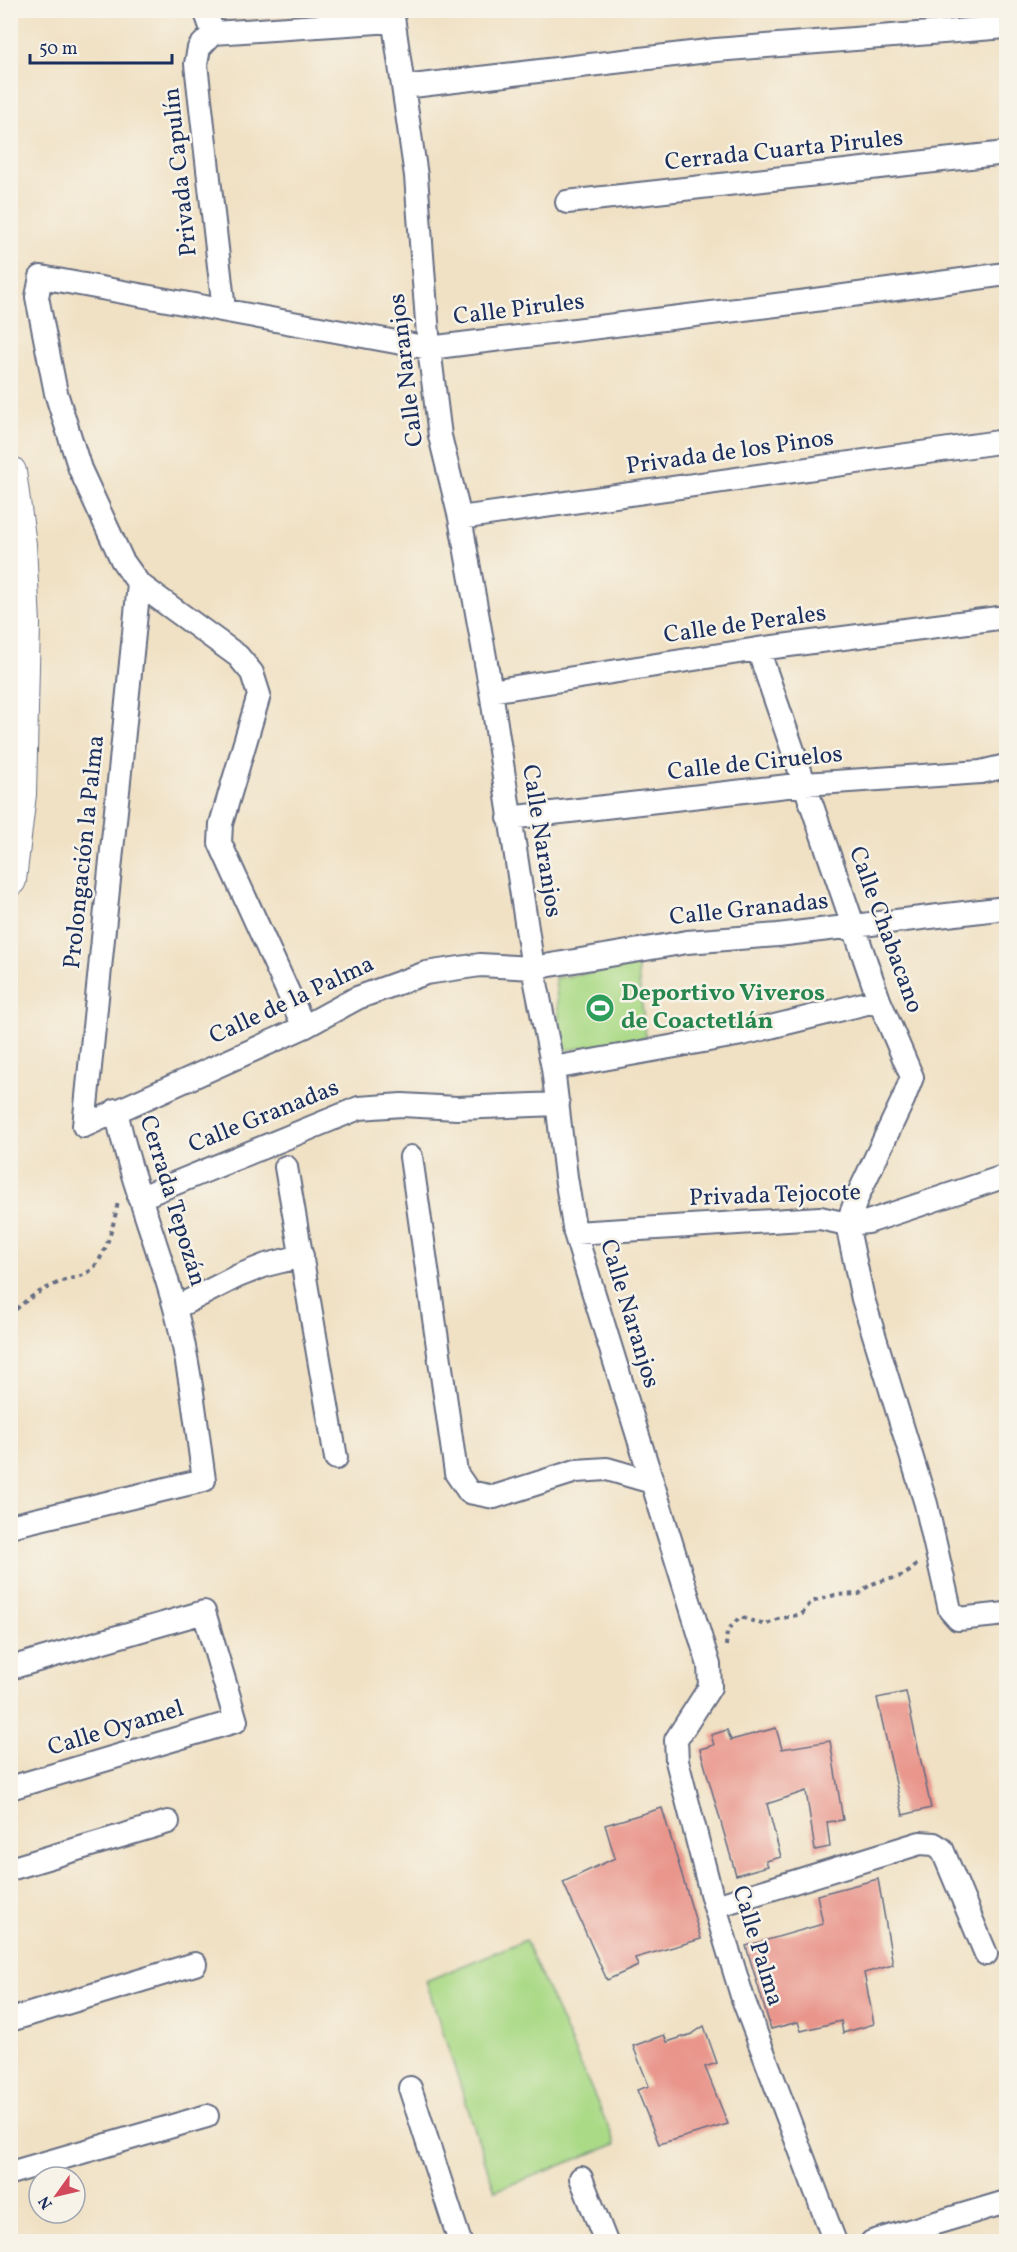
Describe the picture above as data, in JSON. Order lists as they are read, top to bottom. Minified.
{"streets":{"street":["Cerrada Cuarta Pirules","Privada Capulín","Calle Pirules","Calle Naranjos","Privada de los Pinos","Calle de Perales","Calle de Ciruelos","Prolongación la Palma","Calle Granadas","Calle Chabacano","Calle de la Palma","Privada Tejocote","Cerrada Tepozán","Calle Oyamel","Calle Palma"]},"crossings":[["Privada Capulín","Calle Pirules"],["Calle Pirules","Calle Naranjos"],["Calle Pirules","Prolongación la Palma"],["Calle Naranjos","Privada de los Pinos"],["Calle Naranjos","Calle de Perales"],["Calle Naranjos","Calle de Ciruelos"],["Calle Naranjos","Calle Granadas"],["Calle Naranjos","Calle de la Palma"],["Calle Naranjos","Privada Tejocote"],["Calle Naranjos","Calle Palma"],["Calle de Perales","Calle Chabacano"],["Calle de Ciruelos","Calle Chabacano"],["Prolongación la Palma","Calle de la Palma"],["Calle Granadas","Calle Chabacano"],["Calle Granadas","Calle de la Palma"],["Calle Granadas","Cerrada Tepozán"],["Calle Chabacano","Privada Tejocote"],["Calle de la Palma","Cerrada Tepozán"]],"places":{"sports":["Deportivo Viveros de Coactetlán"]},"scale_bar":"50 m","north":"bottom left"}
